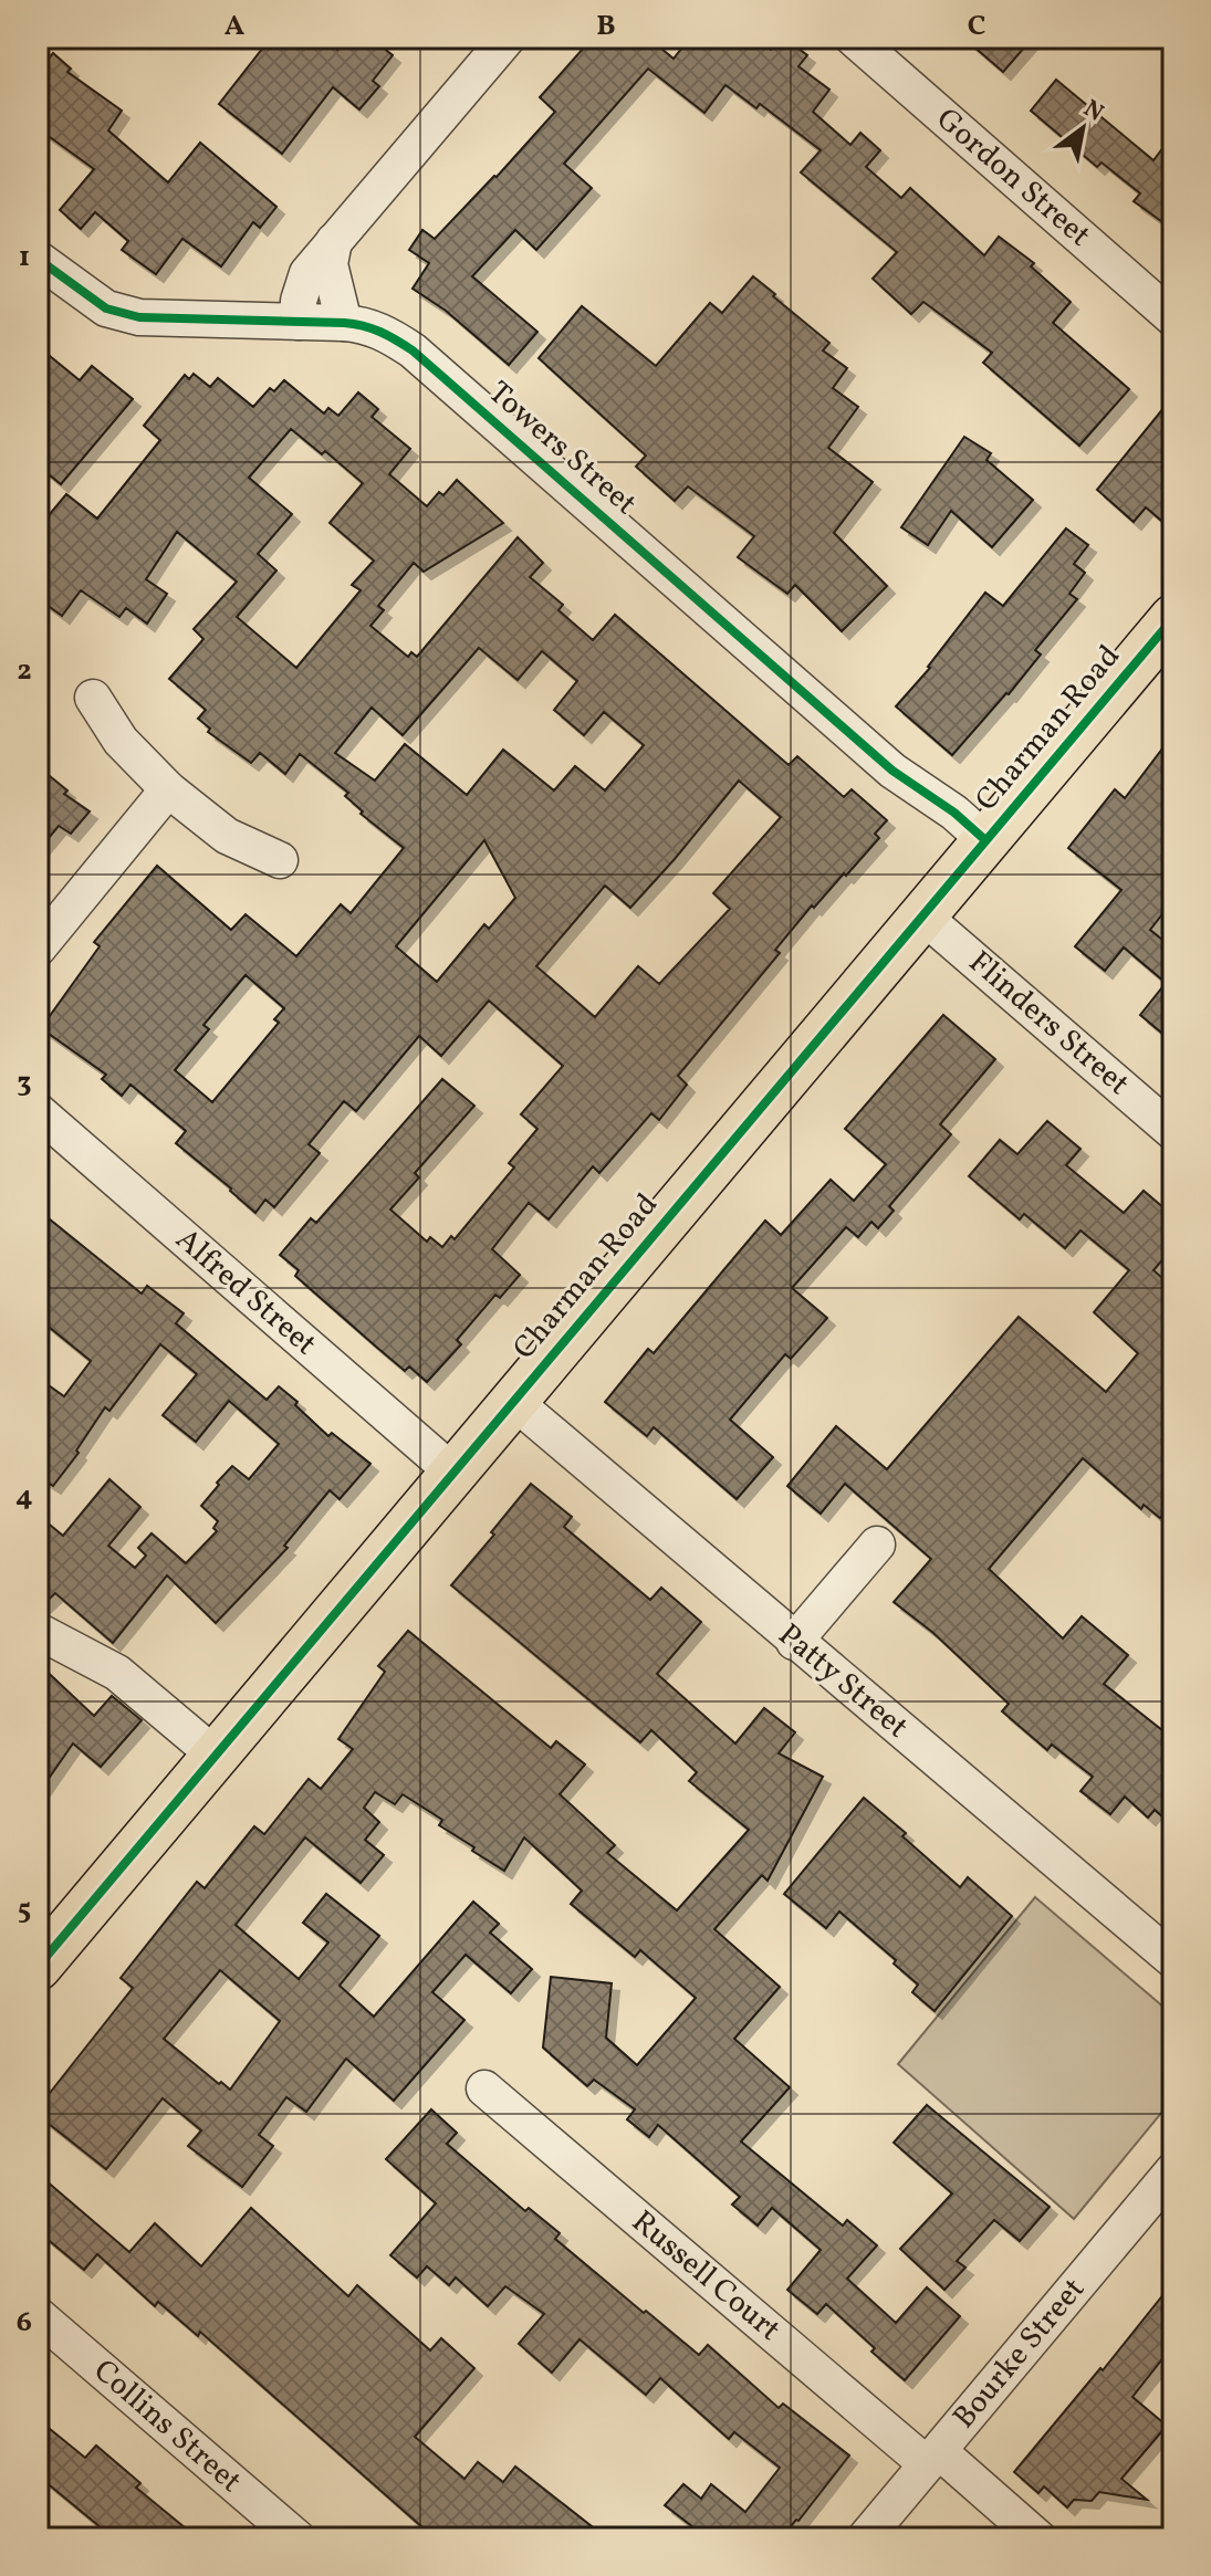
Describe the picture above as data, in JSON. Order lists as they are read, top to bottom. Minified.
{"streets":{"main road":["Charman Road"],"street":["Gordon Street","Towers Street","Flinders Street","Alfred Street","Patty Street","Russell Court","Bourke Street","Collins Street"]},"crossings":[["Towers Street","Charman Road"],["Charman Road","Flinders Street"],["Charman Road","Alfred Street"],["Charman Road","Patty Street"],["Russell Court","Bourke Street"]],"north":"top right","grid":{"columns":["A","B","C"],"rows":["1","2","3","4","5","6"]}}
